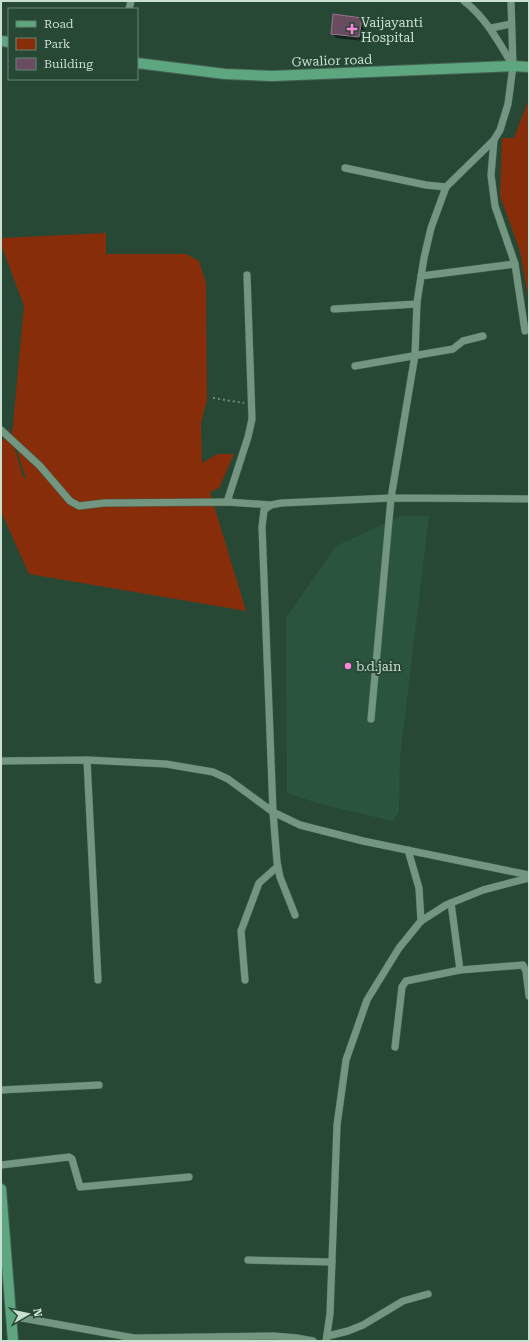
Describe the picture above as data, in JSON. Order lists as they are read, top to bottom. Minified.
{"streets":{"main road":["Gwalior road"]},"places":{"health":["Vaijayanti Hospital"],"other":["b.d.jain"]},"legend":["Road","Park","Building"],"north":"right"}
